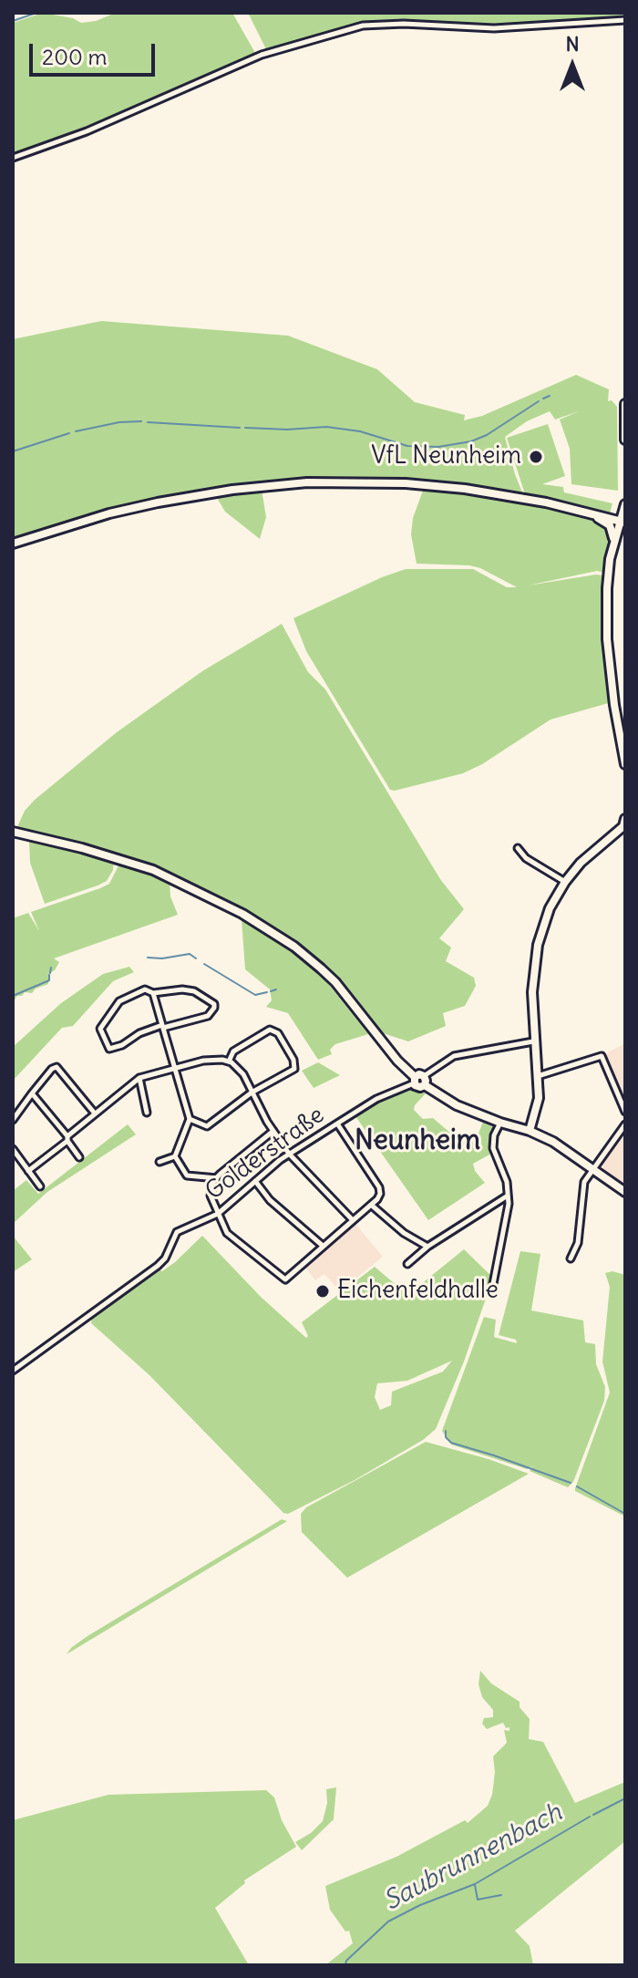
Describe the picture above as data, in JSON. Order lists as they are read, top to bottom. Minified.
{"streets":{"street":["Golderstraße"]},"districts":["Neunheim"],"water":["Saubrunnenbach"],"places":["VfL Neunheim","Eichenfeldhalle"],"scale_bar":"200 m","north":"top"}
